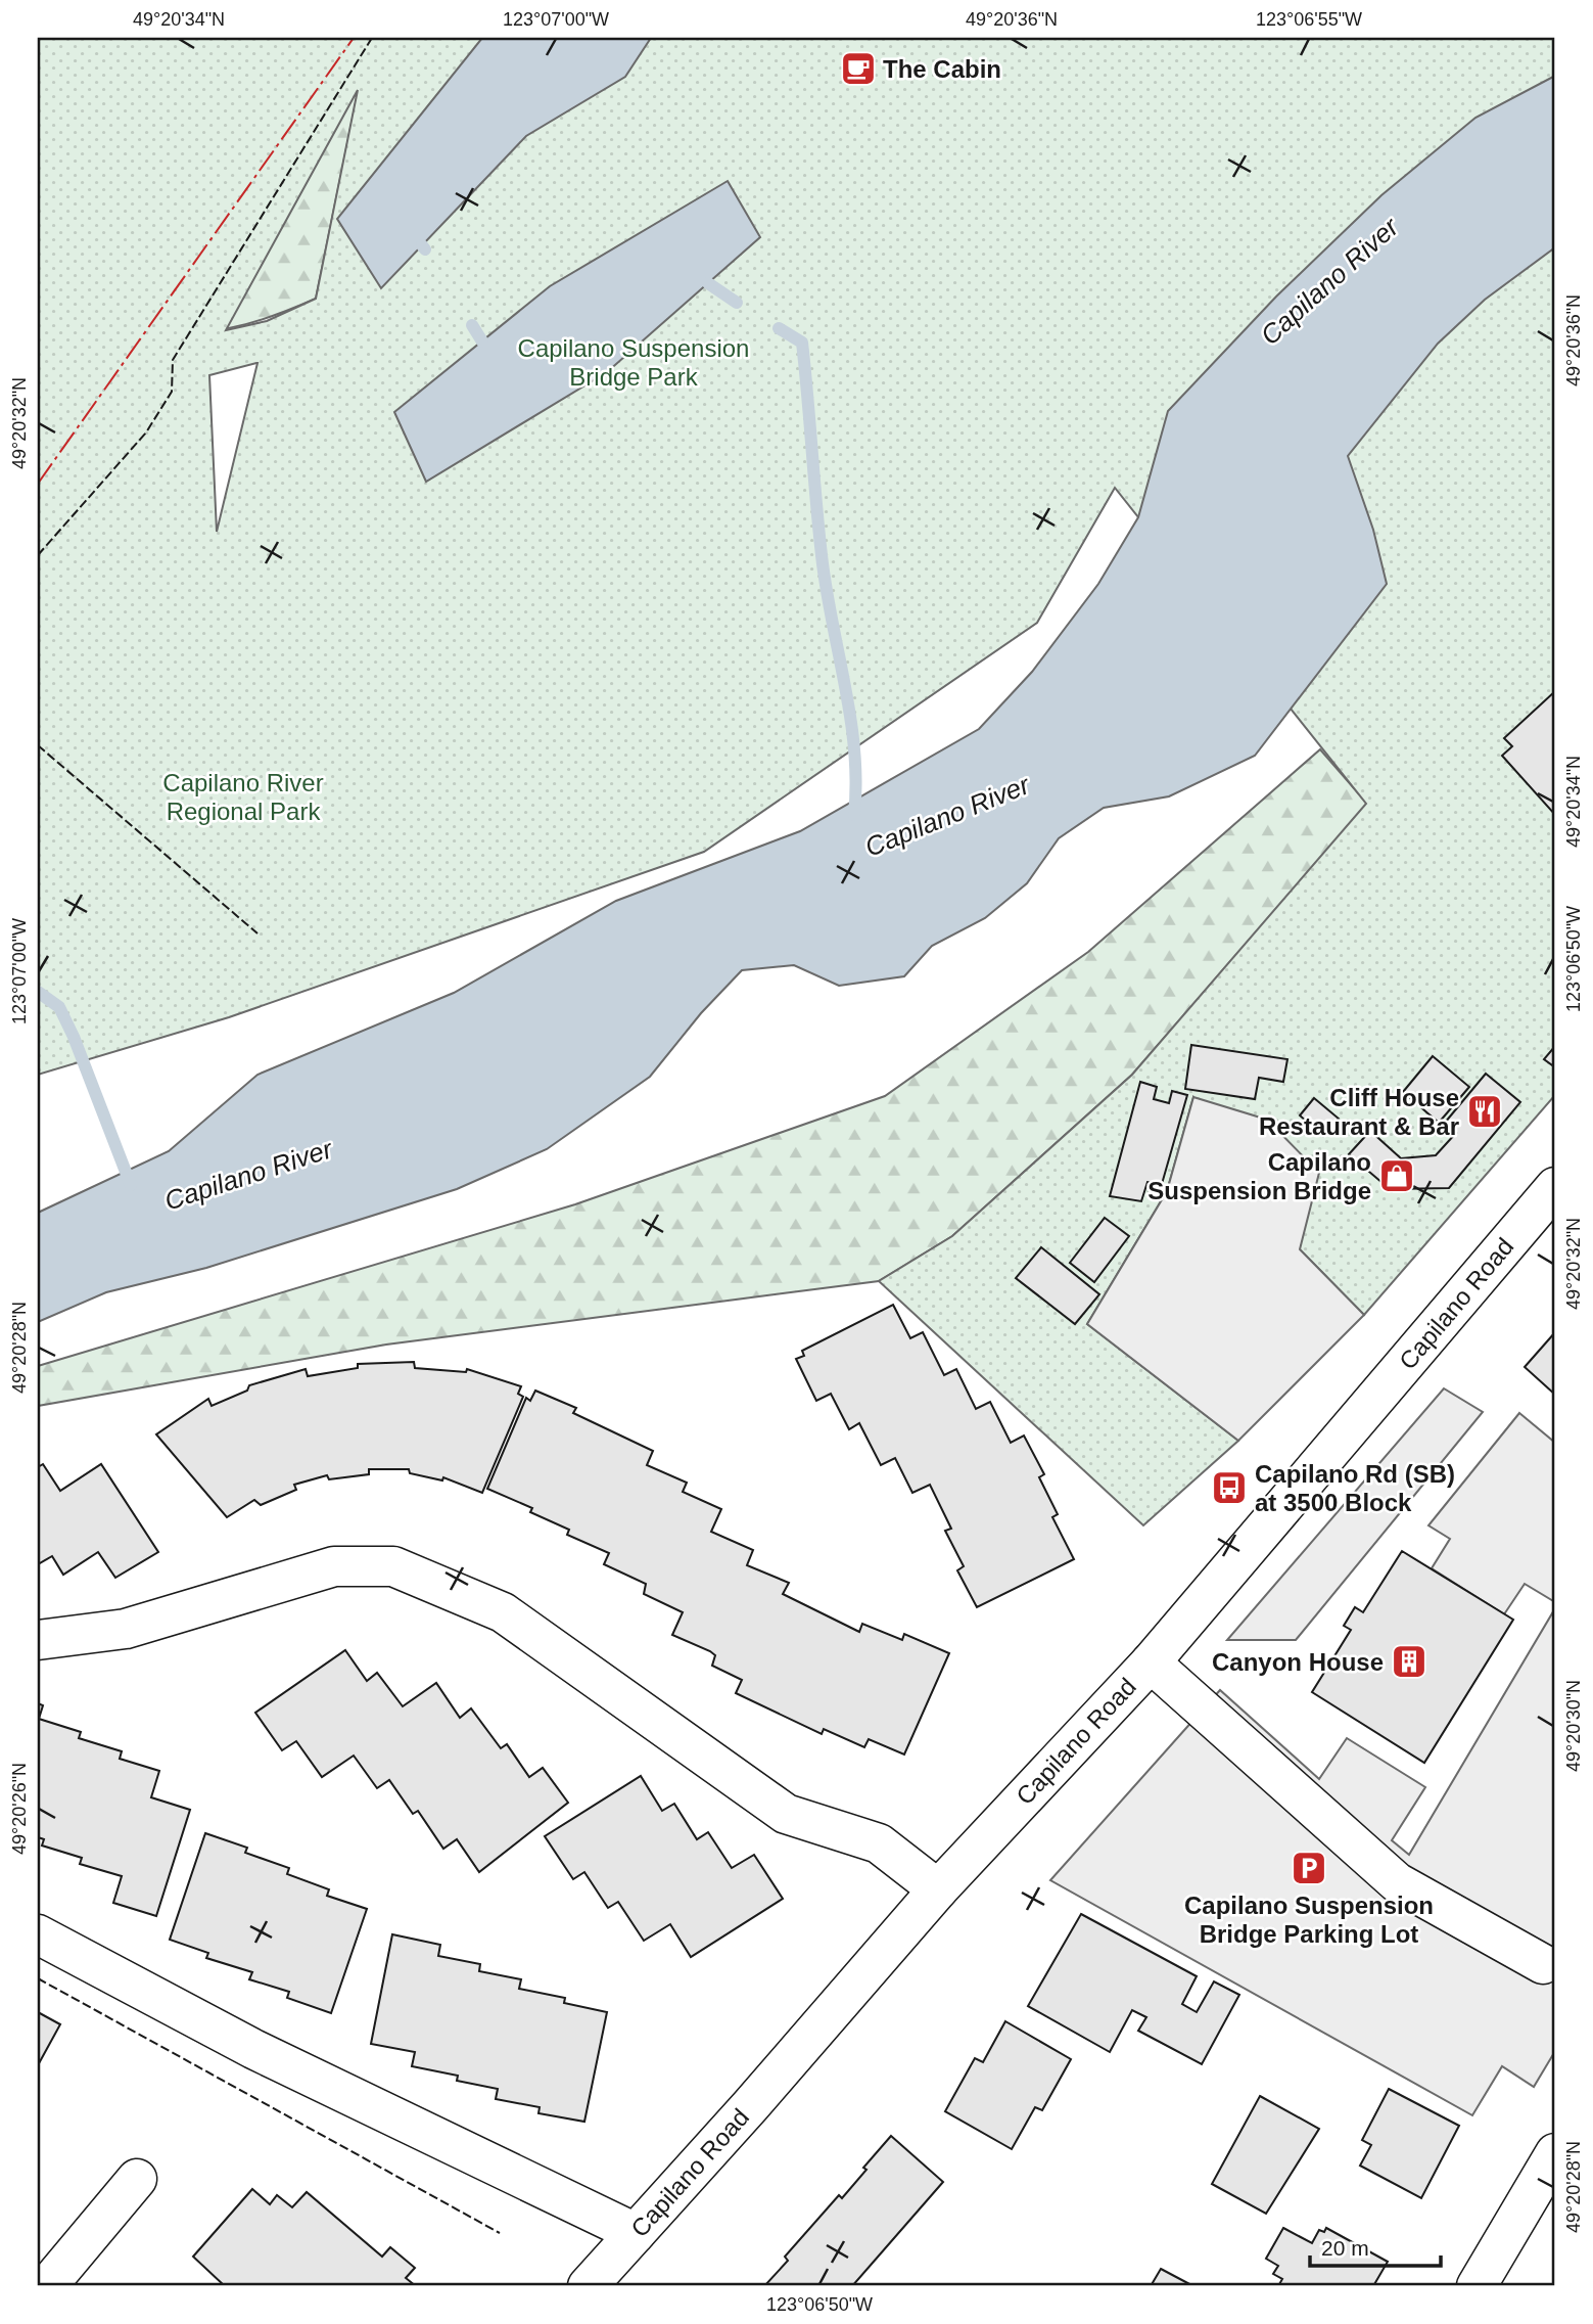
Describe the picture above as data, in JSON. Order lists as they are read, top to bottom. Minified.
{"streets":{"main road":["Capilano Road"]},"water":["Capilano River"],"parks":["Capilano Suspension Bridge Park","Capilano River Regional Park"],"places":{"cafe":["The Cabin"],"restaurant":["Cliff House Restaurant & Bar"],"shop":["Capilano Suspension Bridge"],"bus stop":["Capilano Rd (SB) at 3500 Block"],"building":["Canyon House"],"parking":["Capilano Suspension Bridge Parking Lot"]},"scale_bar":"20 m","coordinates":["49°20'34\"N","123°07'00\"W","49°20'36\"N","123°06'55\"W","49°20'32\"N","123°06'50\"W","49°20'28\"N","49°20'30\"N","49°20'26\"N"]}
